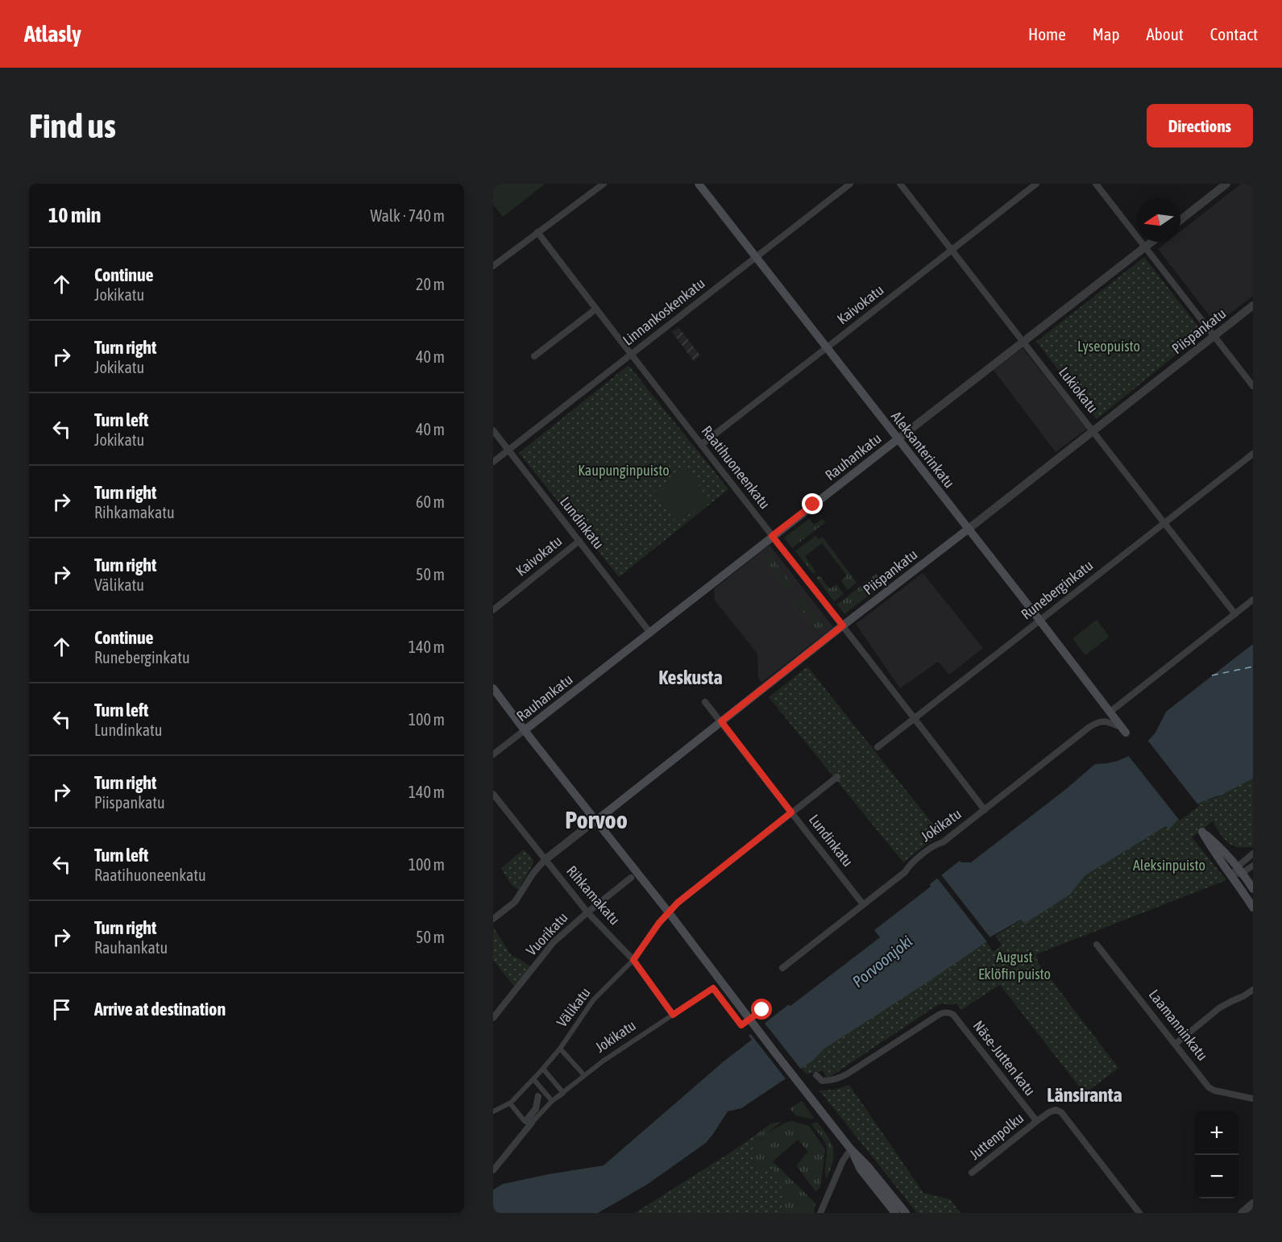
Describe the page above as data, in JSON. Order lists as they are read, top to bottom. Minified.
{"streets":{"main road":["Piispankatu","Aleksanterinkatu","Rauhankatu"],"street":["Kaivokatu","Linnankoskenkatu","Lukiokatu","Raatihuoneenkatu","Lundinkatu","Runeberginkatu","Jokikatu","Rihkamakatu","Vuorikatu","Välikatu","Laamanninkatu","Näse-Jutten katu","Juttenpolku"]},"crossings":[["Kaivokatu","Lukiokatu"],["Kaivokatu","Aleksanterinkatu"],["Kaivokatu","Raatihuoneenkatu"],["Kaivokatu","Lundinkatu"],["Linnankoskenkatu","Aleksanterinkatu"],["Linnankoskenkatu","Raatihuoneenkatu"],["Linnankoskenkatu","Lundinkatu"],["Piispankatu","Lukiokatu"],["Piispankatu","Aleksanterinkatu"],["Piispankatu","Raatihuoneenkatu"],["Piispankatu","Lundinkatu"],["Piispankatu","Rihkamakatu"],["Lukiokatu","Rauhankatu"],["Lukiokatu","Runeberginkatu"],["Aleksanterinkatu","Rauhankatu"],["Aleksanterinkatu","Runeberginkatu"],["Aleksanterinkatu","Jokikatu"],["Rauhankatu","Raatihuoneenkatu"],["Rauhankatu","Lundinkatu"],["Raatihuoneenkatu","Runeberginkatu"],["Raatihuoneenkatu","Jokikatu"],["Lundinkatu","Jokikatu"],["Jokikatu","Rihkamakatu"],["Rihkamakatu","Vuorikatu"],["Rihkamakatu","Välikatu"],["Näse-Jutten katu","Juttenpolku"]],"districts":["Keskusta","Porvoo","Länsiranta"],"water":["Porvoonjoki"],"parks":["Lyseopuisto","Kaupunginpuisto","Aleksinpuisto","August Eklöfin puisto"],"north":"left","page":{"header":"Atlasly","nav":["Home","Map","About","Contact"],"buttons":"Directions","title":"Find us","heading":["10 min","Walk · 740 m"],"list":[["Continue","Jokikatu","20 m"],["Turn right","Jokikatu","40 m"],["Turn left","Jokikatu","40 m"],["Turn right","Rihkamakatu","60 m"],["Turn right","Välikatu","50 m"],["Continue","Runeberginkatu","140 m"],["Turn left","Lundinkatu","100 m"],["Turn right","Piispankatu","140 m"],["Turn left","Raatihuoneenkatu","100 m"],["Turn right","Rauhankatu","50 m"],"Arrive at destination"],"map_buttons":["+","−"]}}
